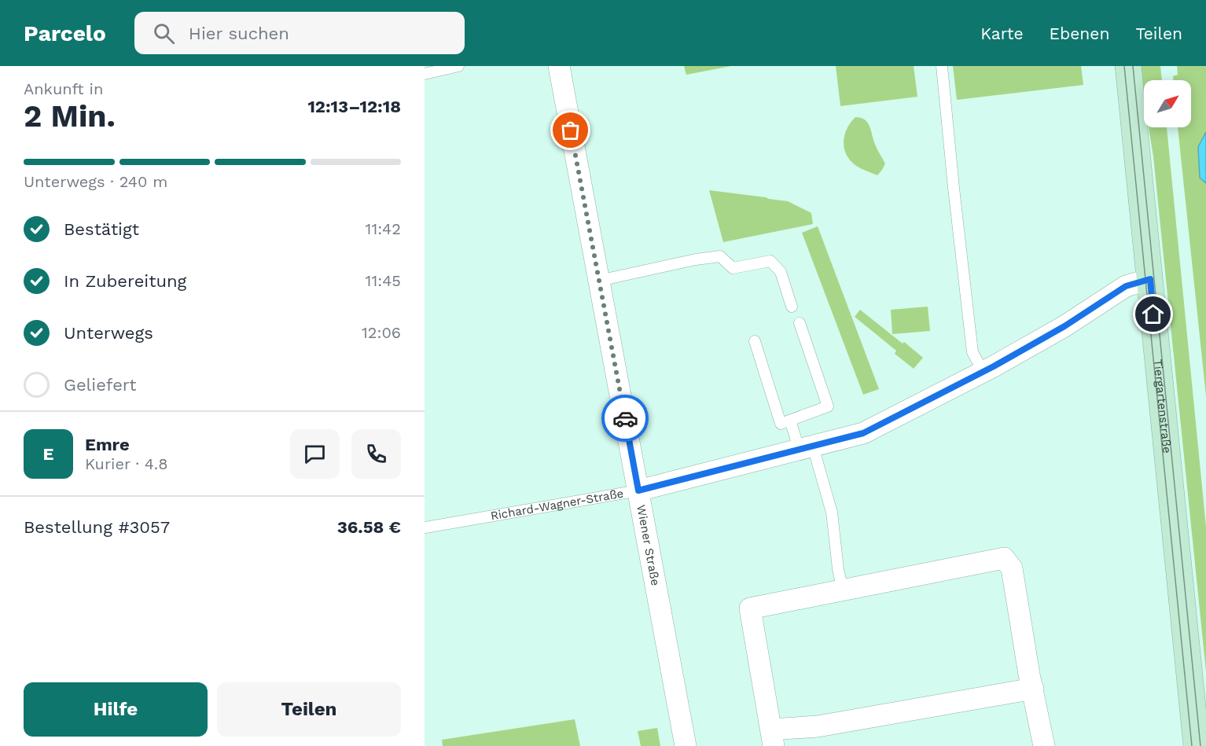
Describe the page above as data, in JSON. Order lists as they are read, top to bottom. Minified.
{"streets":{"main road":["Tiergartenstraße"],"street":["Richard-Wagner-Straße","Wiener Straße"]},"crossings":[["Tiergartenstraße","Richard-Wagner-Straße"],["Richard-Wagner-Straße","Wiener Straße"]],"north":"top right","page":{"header":"Parcelo","search":"Hier suchen","nav":["Karte","Ebenen","Teilen"],"heading":["2 Min.","Ankunft in","12:13–12:18"],"panel":["Emre","Kurier · 4.8","Bestellung #3057","36.58 €"],"bar":"Unterwegs · 240 m","list":[["Bestätigt","11:42"],["In Zubereitung","11:45"],["Unterwegs","12:06"],"Geliefert"],"round":"E","buttons":["Hilfe","Teilen"]}}
